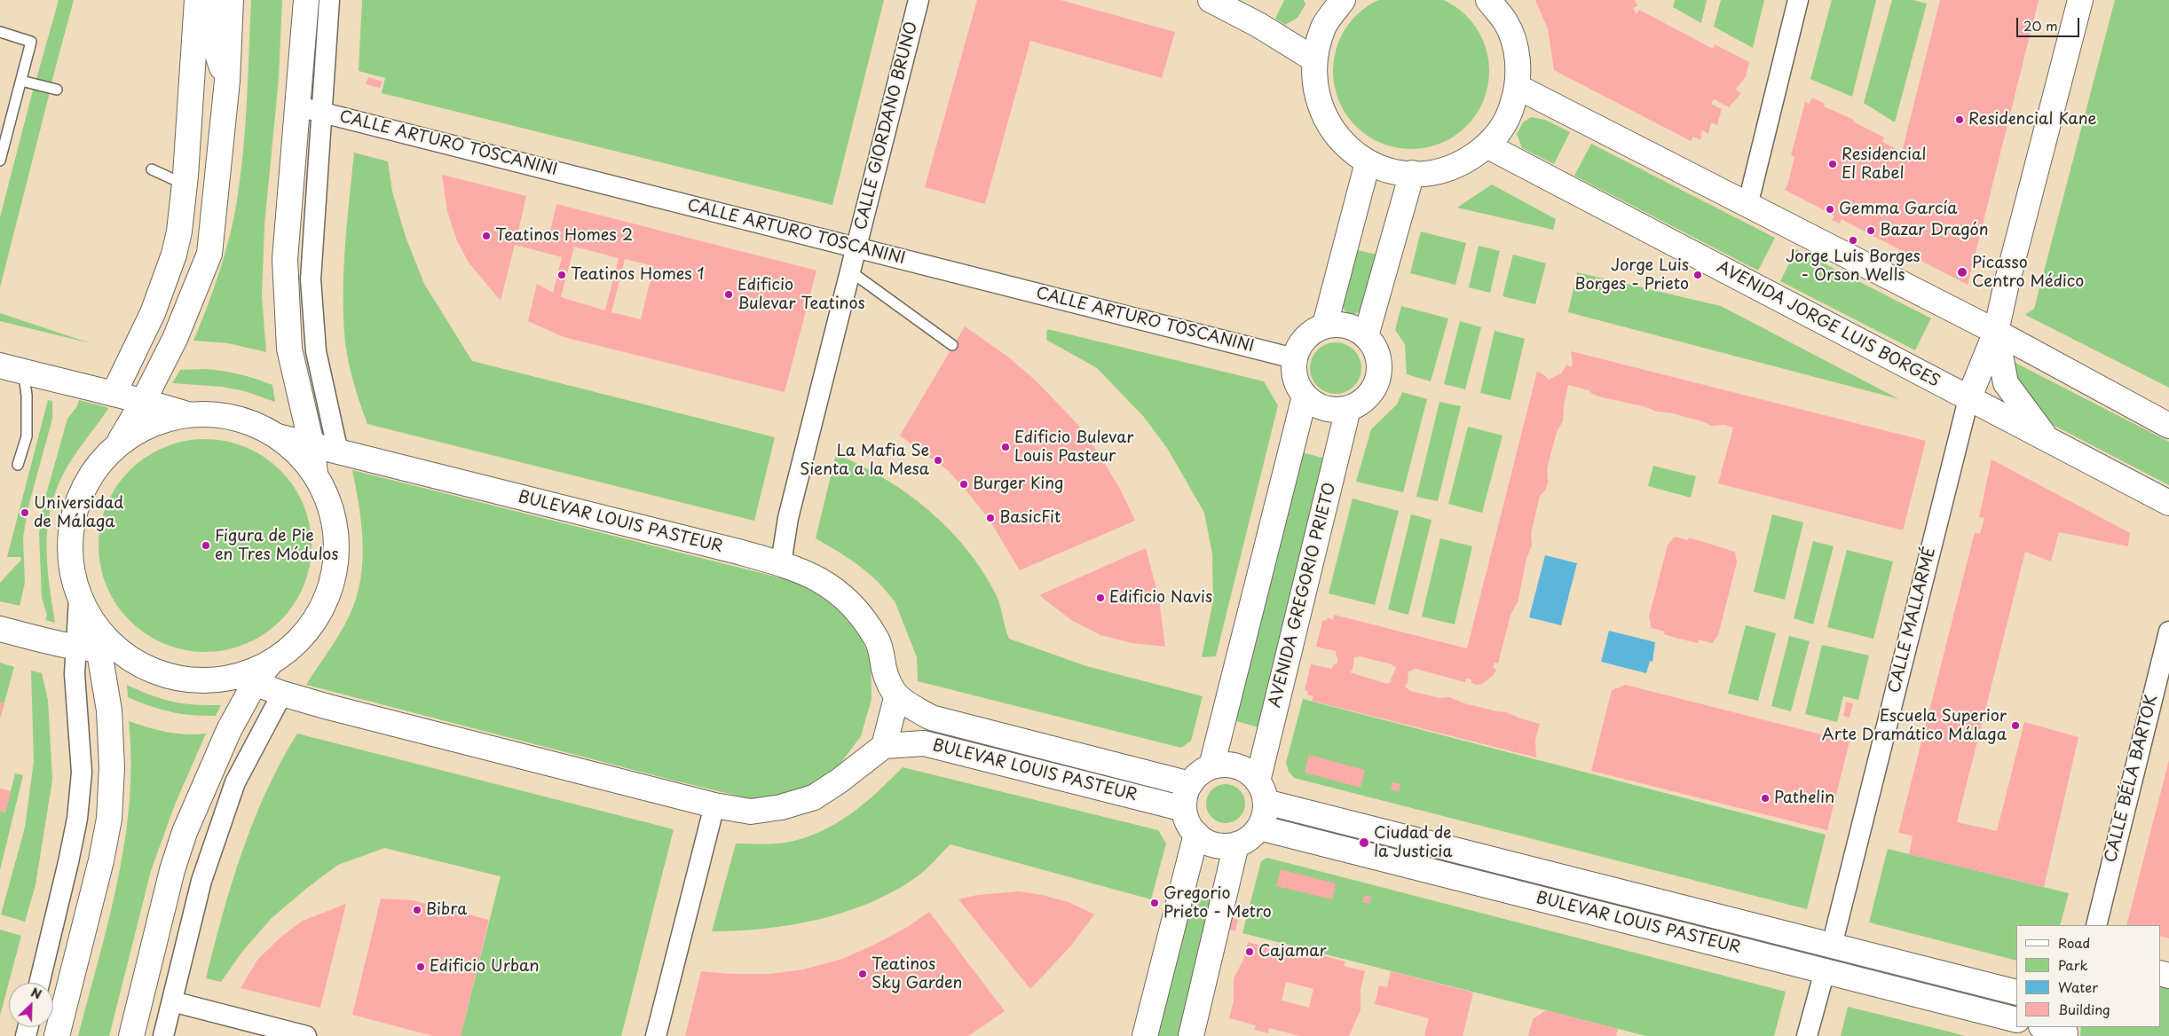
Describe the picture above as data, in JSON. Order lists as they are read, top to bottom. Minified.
{"streets":{"street":["CALLE GIORDANO BRUNO","CALLE ARTURO TOSCANINI","AVENIDA JORGE LUIS BORGES","BULEVAR LOUIS PASTEUR","AVENIDA GREGORIO PRIETO","CALLE MALLARMÉ","CALLE BÉLA BARTOK"]},"crossings":[["CALLE GIORDANO BRUNO","CALLE ARTURO TOSCANINI"],["CALLE GIORDANO BRUNO","BULEVAR LOUIS PASTEUR"],["CALLE ARTURO TOSCANINI","AVENIDA GREGORIO PRIETO"],["AVENIDA JORGE LUIS BORGES","CALLE MALLARMÉ"],["BULEVAR LOUIS PASTEUR","AVENIDA GREGORIO PRIETO"],["BULEVAR LOUIS PASTEUR","CALLE MALLARMÉ"]],"places":["Residencial Kane","Residencial El Rabel","Gemma García","Bazar Dragón","Teatinos Homes 2","Jorge Luis Borges - Orson Wells","Picasso Centro Médico","Teatinos Homes 1","Jorge Luis Borges - Prieto","Edificio Bulevar Teatinos","Edificio Bulevar Louis Pasteur","La Mafia Se Sienta a la Mesa","Burger King","Universidad de Málaga","BasicFit","Figura de Pie en Tres Módulos","Edificio Navis","Escuela Superior Arte Dramático Málaga","Pathelin","Ciudad de la Justicia","Gregorio Prieto - Metro","Bibra","Cajamar","Edificio Urban","Teatinos Sky Garden"],"legend":["Road","Park","Water","Building"],"scale_bar":"20 m","north":"top right"}
